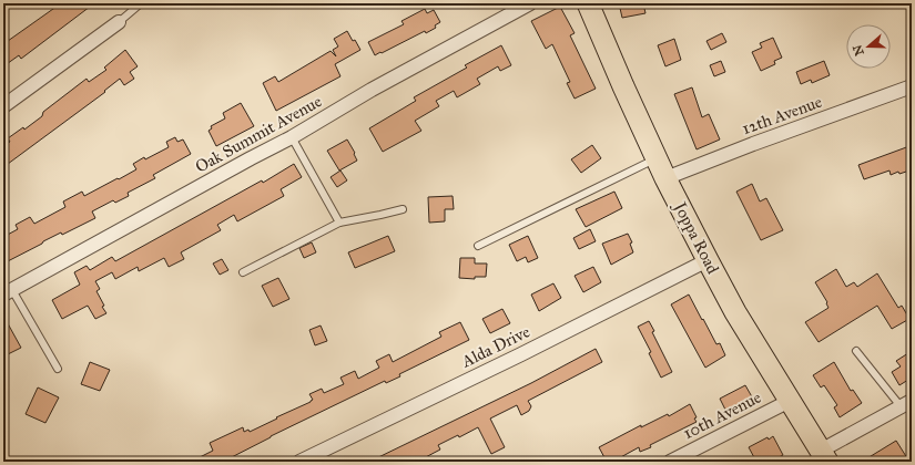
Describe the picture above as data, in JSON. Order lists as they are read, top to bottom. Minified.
{"streets":{"main road":["Joppa Road"],"street":["12th Avenue","Oak Summit Avenue","Alda Drive","10th Avenue"]},"crossings":[["12th Avenue","Joppa Road"],["Joppa Road","Alda Drive"],["Joppa Road","10th Avenue"]],"north":"left"}
